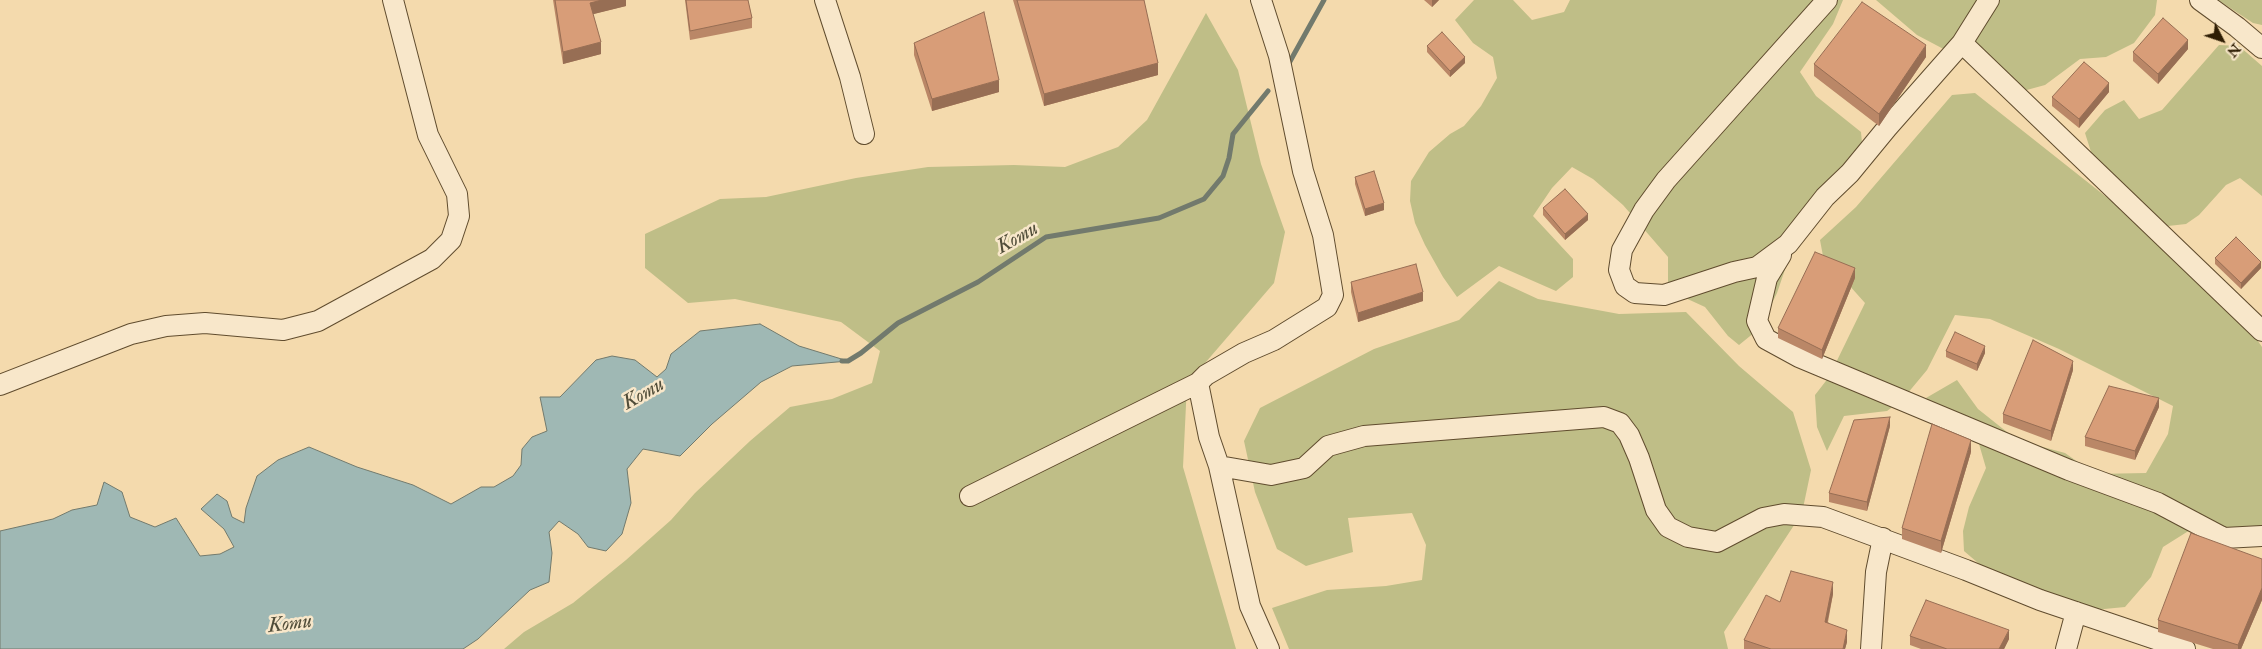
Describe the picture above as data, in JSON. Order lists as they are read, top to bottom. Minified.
{"water":["Komu"],"north":"bottom right"}
